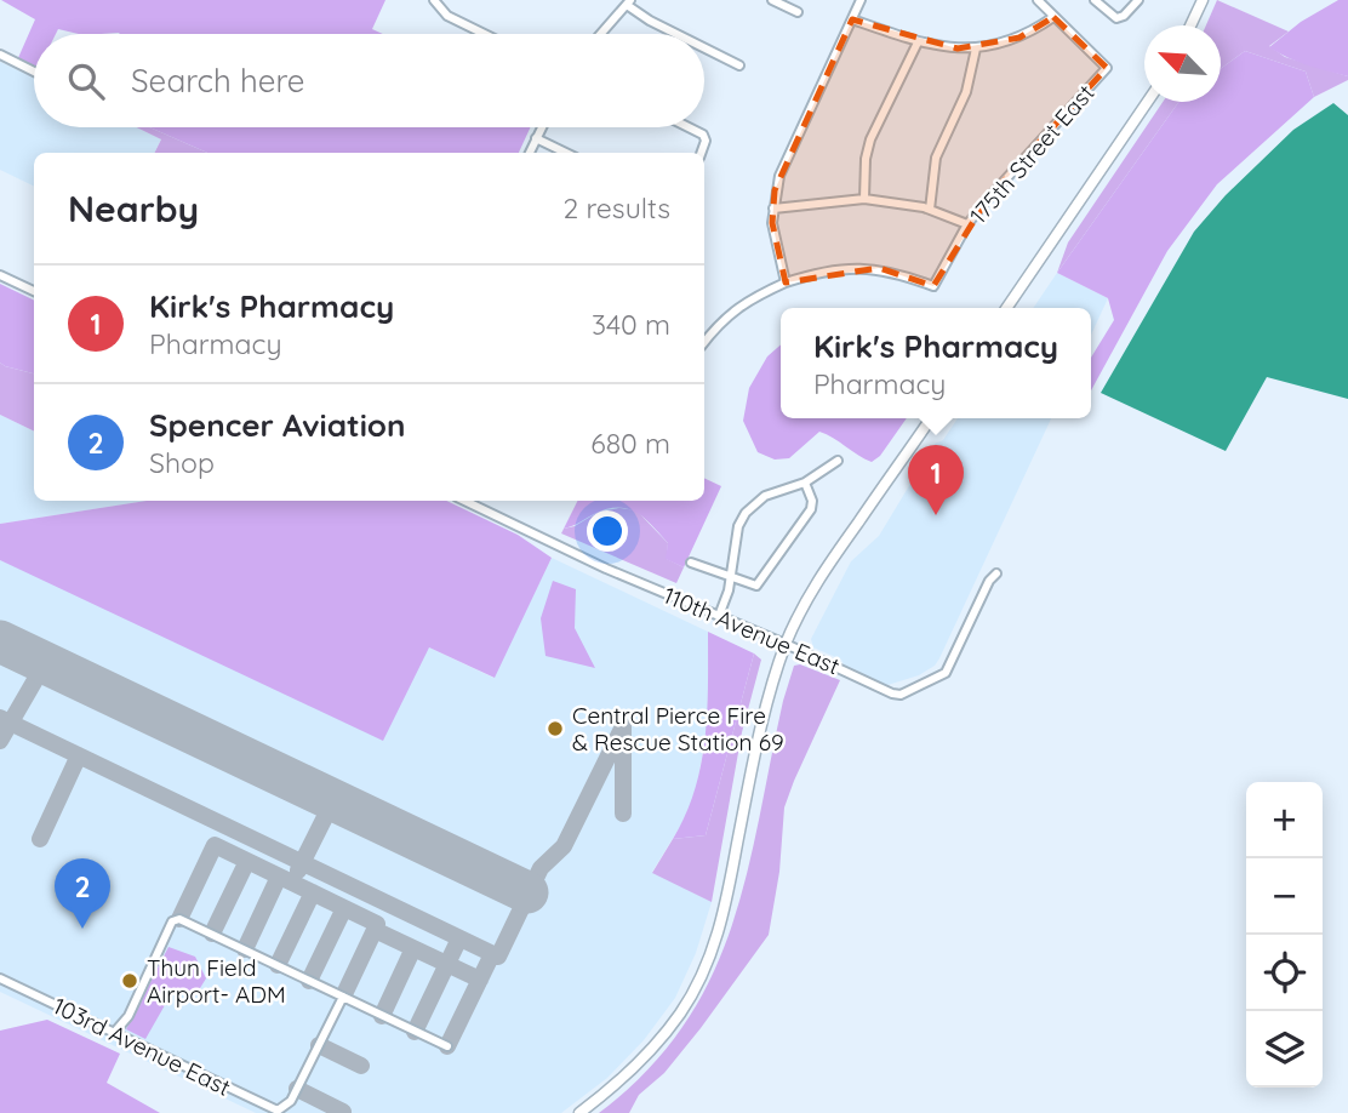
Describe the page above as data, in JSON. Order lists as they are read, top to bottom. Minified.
{"streets":{"street":["175th Street East","110th Avenue East","103rd Avenue East"]},"places":["Central Pierce Fire & Rescue Station 69","Thun Field Airport- ADM"],"north":"top left","page":{"search":"Search here","heading":["Nearby","2 results"],"list":[{"mark":"1","name":"Kirk's Pharmacy","note":"Pharmacy","value":"340 m"},{"mark":"2","name":"Spencer Aviation","note":"Shop","value":"680 m"}],"popup":["Kirk's Pharmacy","Pharmacy"],"pins":["1","2"],"map_buttons":["+","−"]}}
